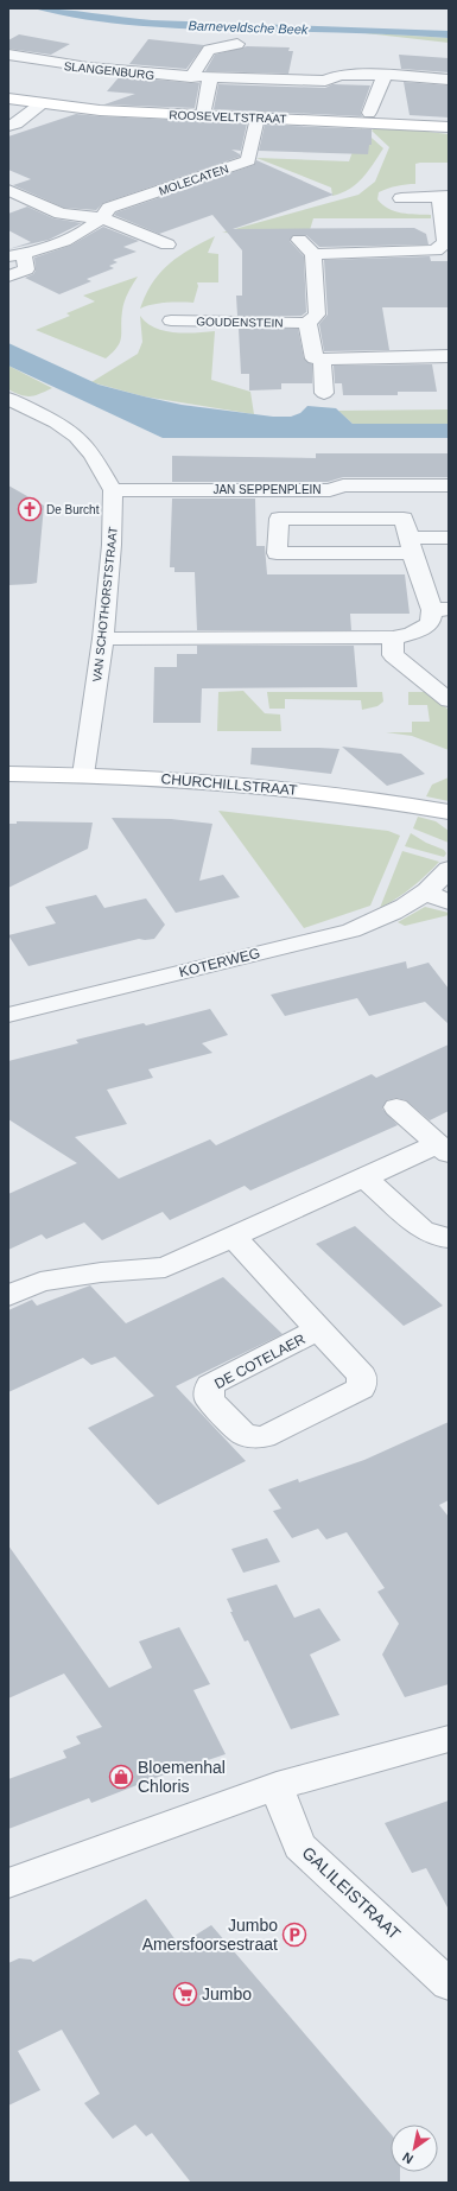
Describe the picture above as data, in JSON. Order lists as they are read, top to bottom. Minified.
{"streets":{"street":["SLANGENBURG","ROOSEVELTSTRAAT","MOLECATEN","GOUDENSTEIN","JAN SEPPENPLEIN","VAN SCHOTHORSTSTRAAT","CHURCHILLSTRAAT","KOTERWEG","DE COTELAER","GALILEISTRAAT"]},"crossings":[["ROOSEVELTSTRAAT","MOLECATEN"],["JAN SEPPENPLEIN","VAN SCHOTHORSTSTRAAT"],["VAN SCHOTHORSTSTRAAT","CHURCHILLSTRAAT"]],"water":["Barneveldsche Beek"],"places":{"church":["De Burcht"],"shop":["Bloemenhal Chloris"],"parking":["Jumbo Amersfoorsestraat"],"supermarket":["Jumbo"]},"north":"bottom left"}
